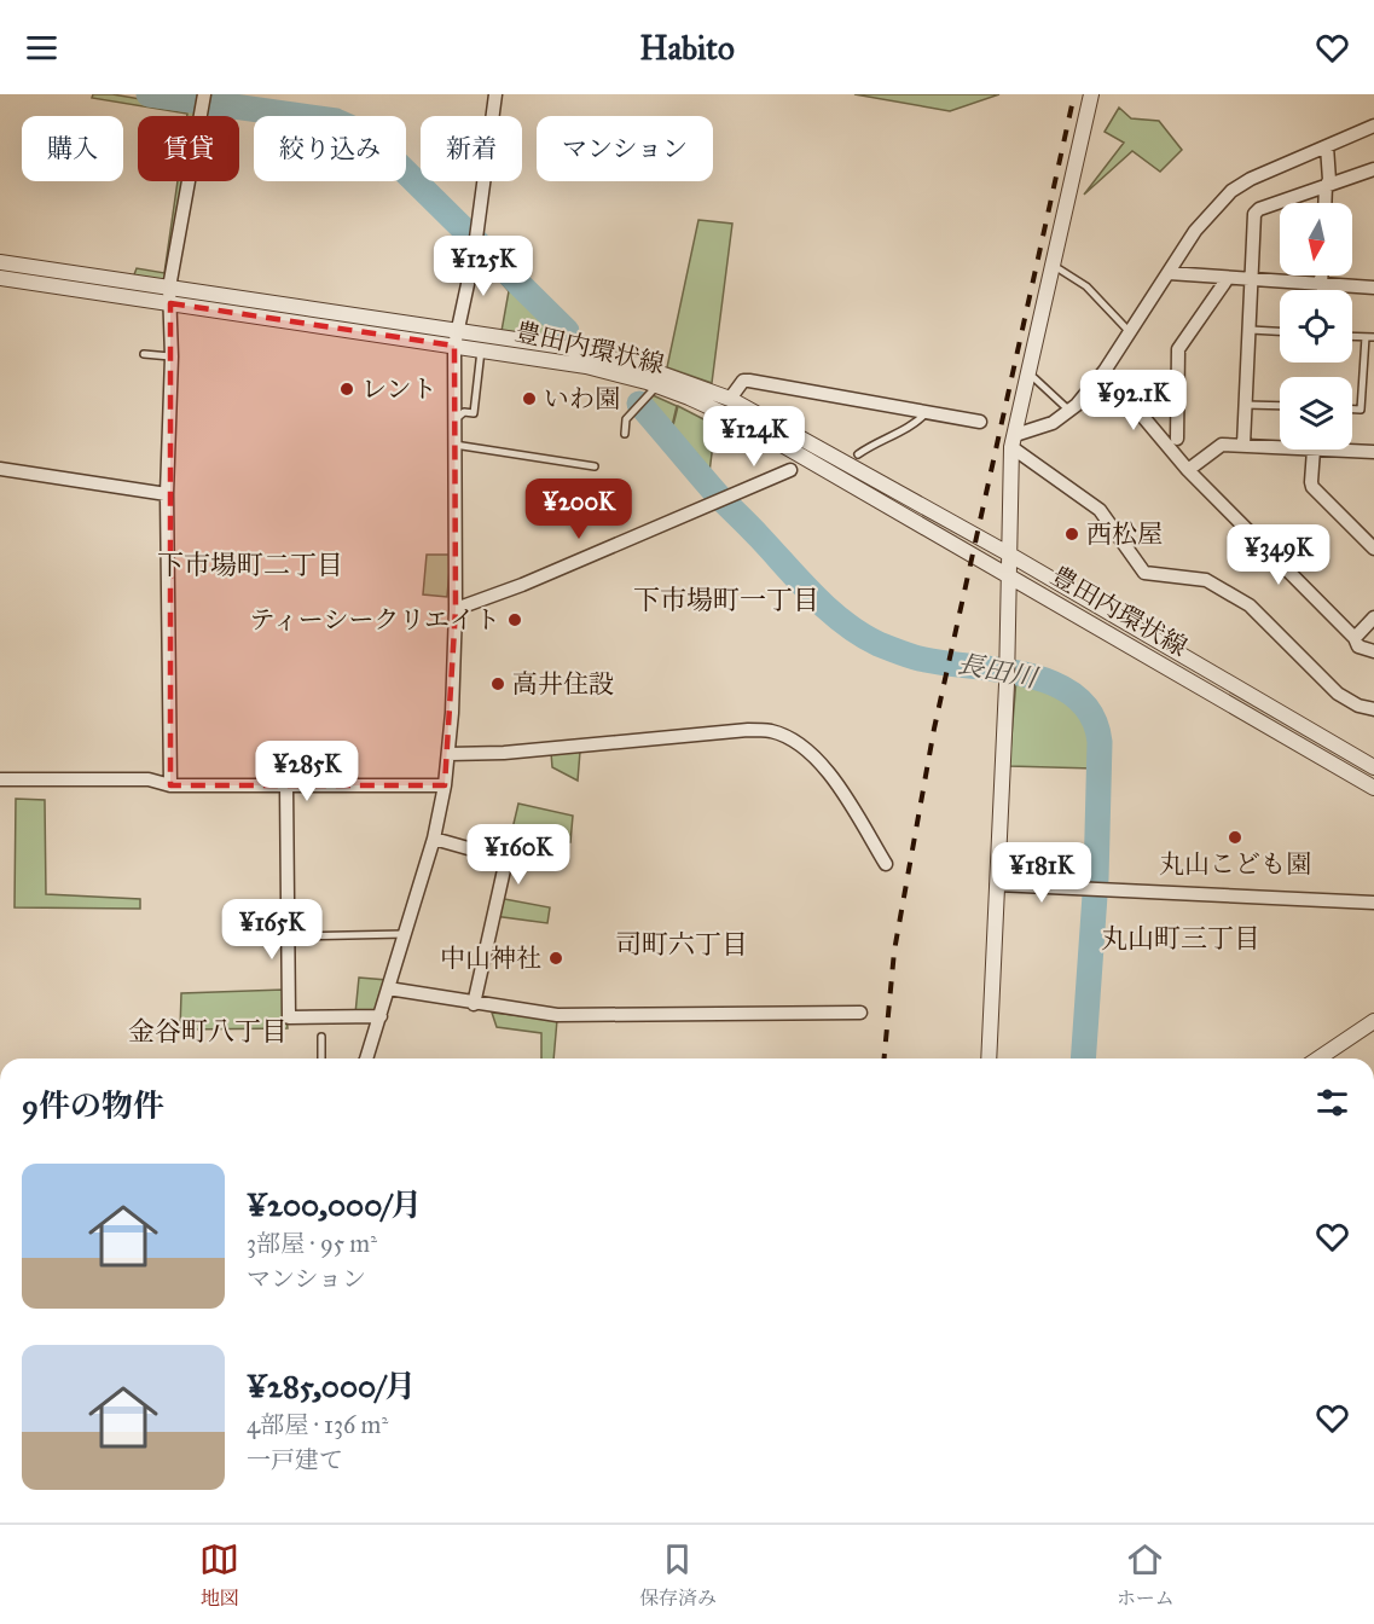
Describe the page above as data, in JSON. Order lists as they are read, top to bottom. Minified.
{"streets":{"street":["豊田内環状線"]},"districts":["下市場町二丁目","下市場町一丁目","丸山町三丁目","司町六丁目","金谷町八丁目"],"water":["長田川"],"places":["レント","いわ園","西松屋","ティーシークリエイト","高井住設","丸山こども園","中山神社"],"north":"bottom","page":{"header":"Habito","chip":["購入","賃貸","絞り込み","新着","マンション"],"price":["¥125K","¥92.1K","¥124K","¥200K","¥349K","¥285K","¥160K","¥181K","¥165K"],"heading":"9件の物件","list":[{"name":"¥200,000/月","note":"3部屋 · 95 m² · マンション"},{"name":"¥285,000/月","note":"4部屋 · 136 m² · 一戸建て"}],"tabs":["地図","保存済み","ホーム"]}}
